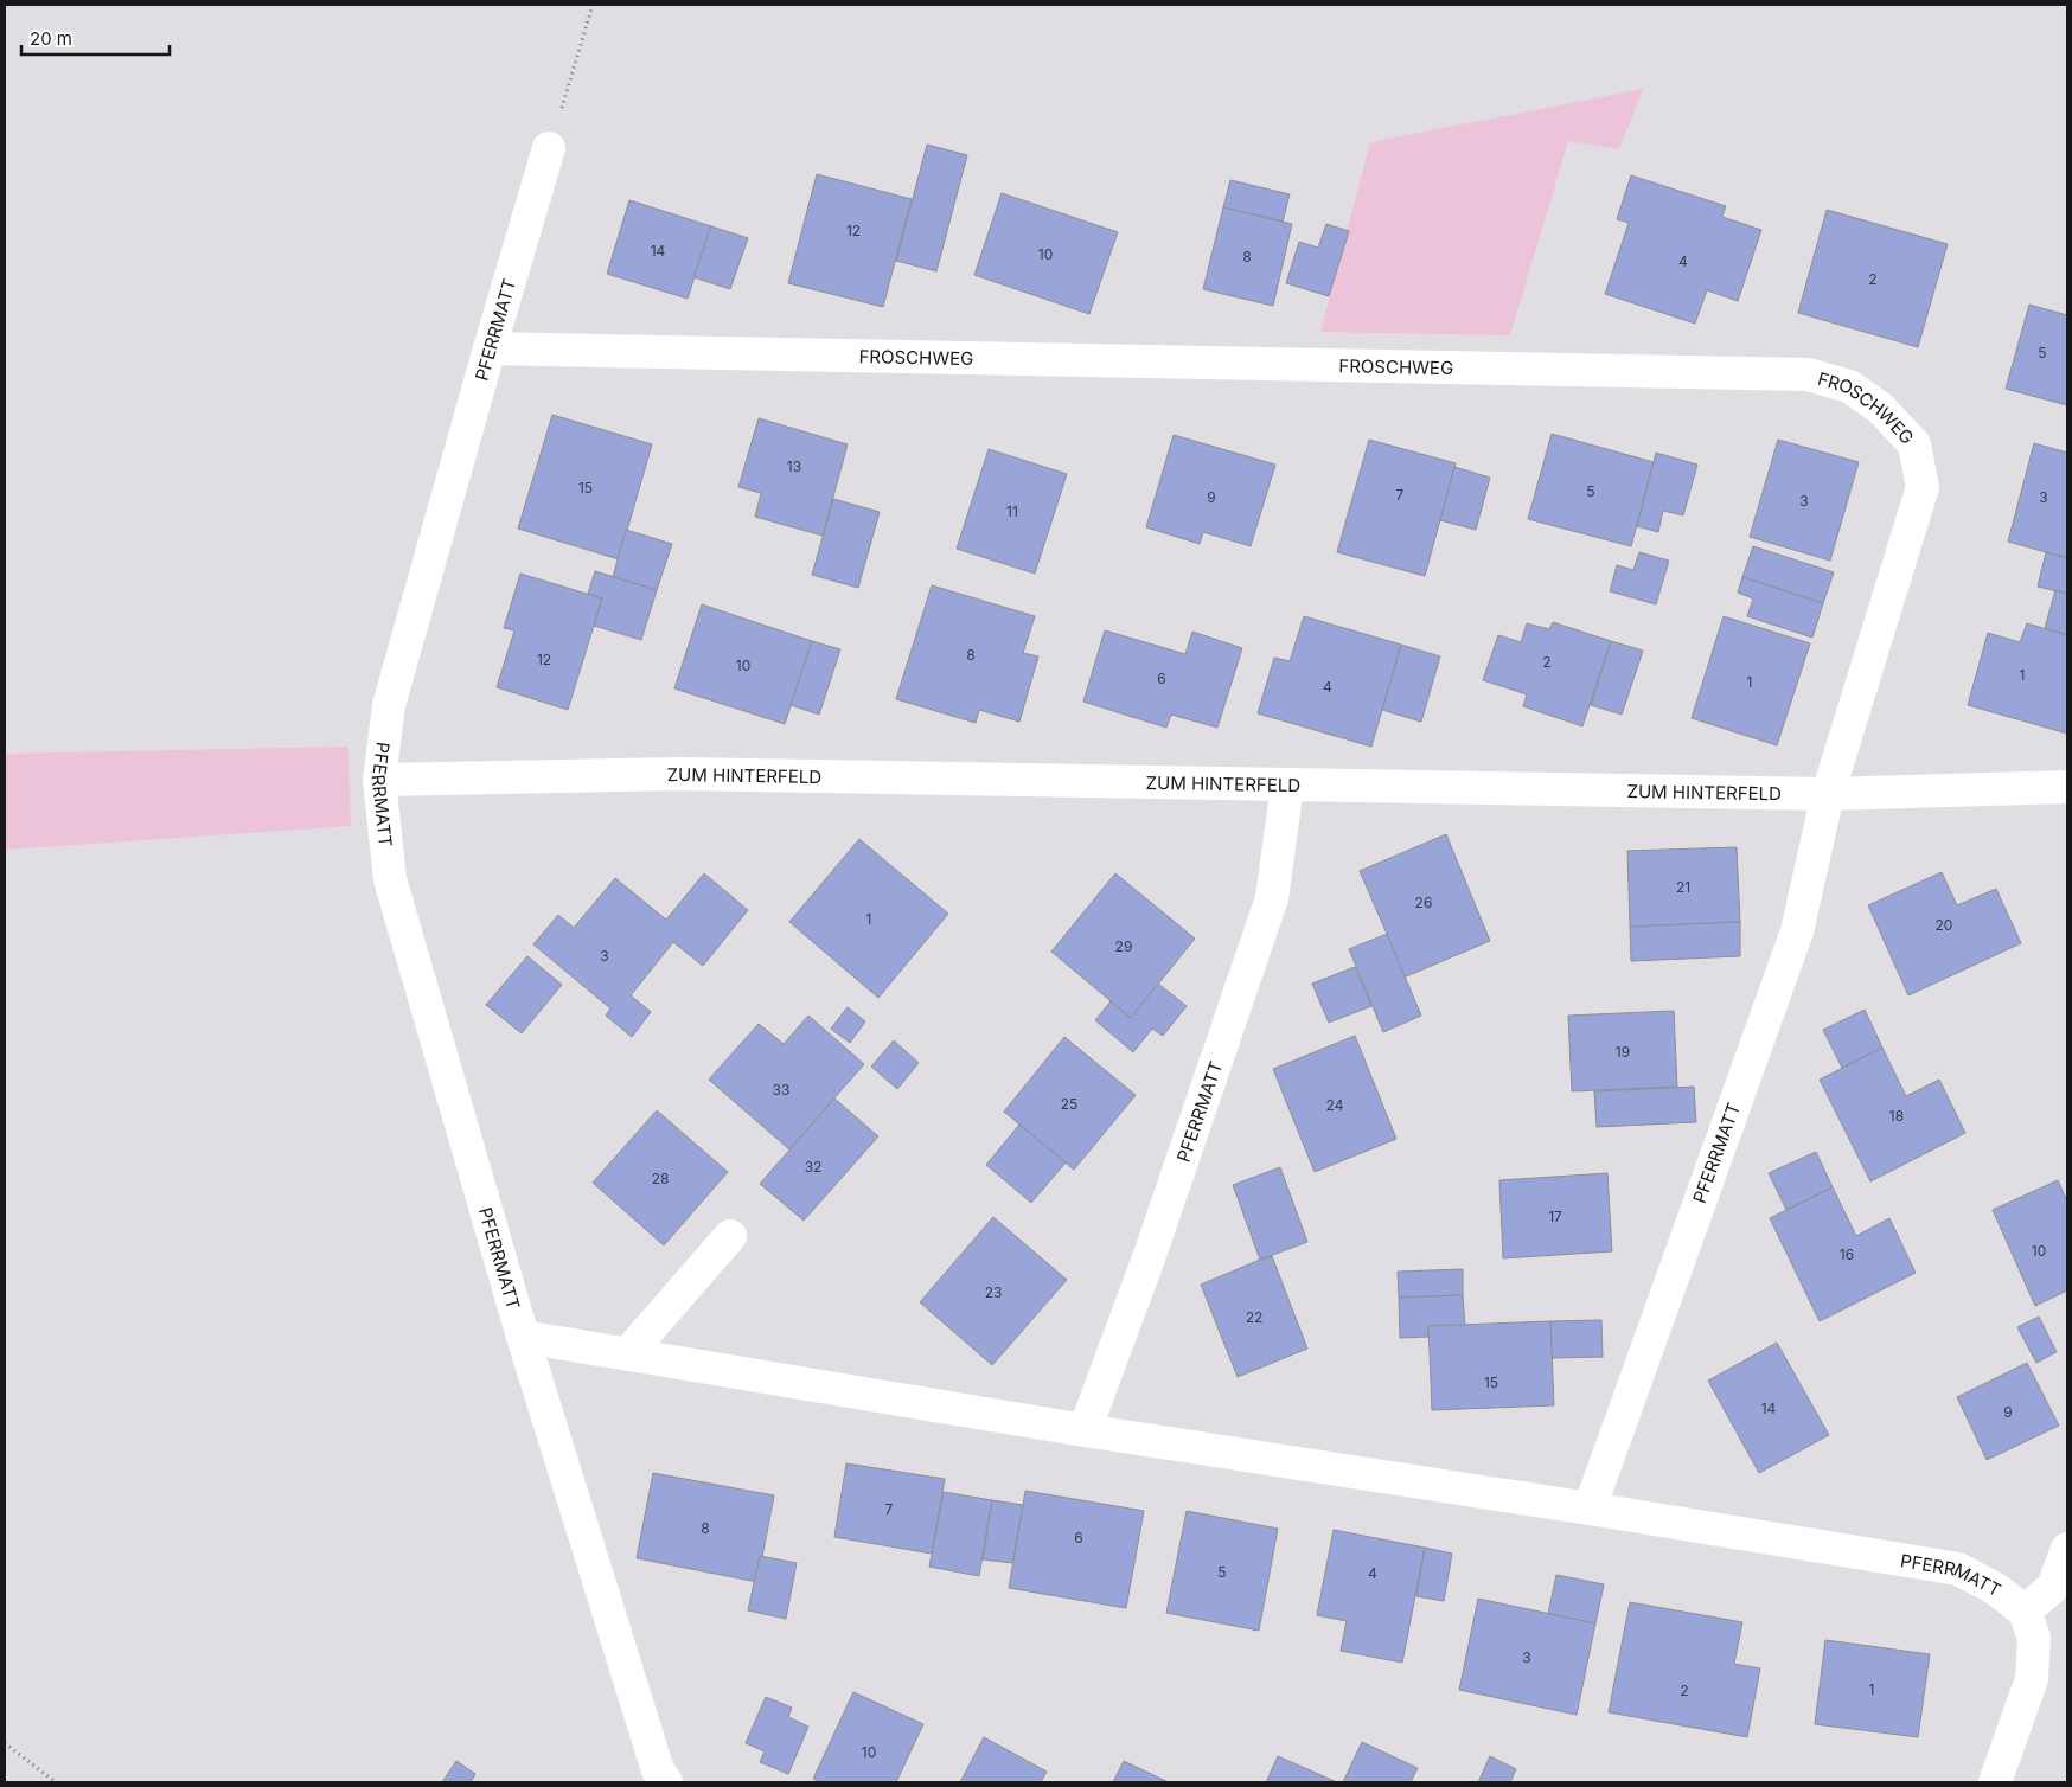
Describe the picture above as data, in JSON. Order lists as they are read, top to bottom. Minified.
{"streets":{"street":["PFERRMATT","FROSCHWEG","ZUM HINTERFELD"]},"crossings":[["PFERRMATT","FROSCHWEG"],["PFERRMATT","ZUM HINTERFELD"],["FROSCHWEG","ZUM HINTERFELD"]],"house_numbers":["12","14","10","8","4","2","5","13","15","5","7","9","3","3","11","8","12","2","10","1","6","1","4","21","26","1","20","29","3","19","33","25","24","18","32","28","17","10","16","23","22","15","14","9","7","8","6","5","4","3","1","2","10"],"scale_bar":"20 m"}
